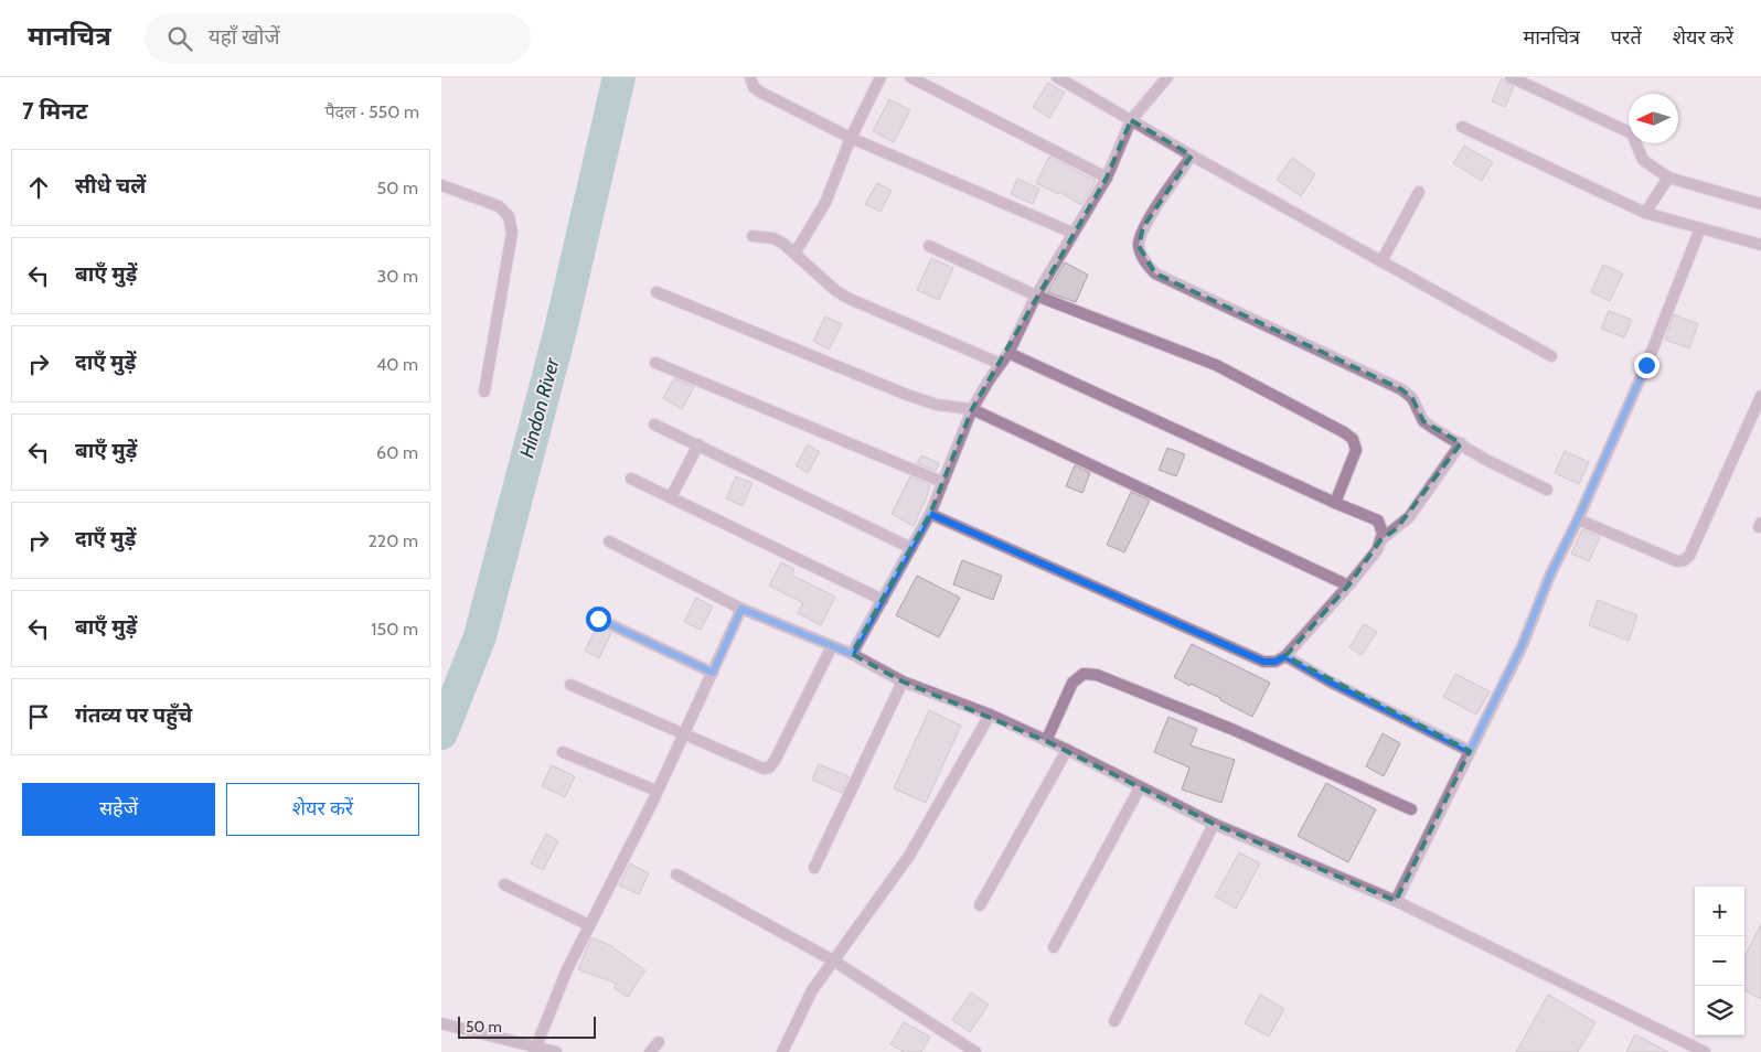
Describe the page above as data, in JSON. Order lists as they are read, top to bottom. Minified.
{"water":["Hindon River"],"scale_bar":"50 m","north":"left","page":{"header":"मानचित्र","search":"यहाँ खोजें","nav":["मानचित्र","परतें","शेयर करें"],"heading":["7 मिनट","पैदल · 550 m"],"list":[["सीधे चलें","50 m"],["बाएँ मुड़ें","30 m"],["दाएँ मुड़ें","40 m"],["बाएँ मुड़ें","60 m"],["दाएँ मुड़ें","220 m"],["बाएँ मुड़ें","150 m"],"गंतव्य पर पहुँचे"],"buttons":["सहेजें","शेयर करें"],"map_buttons":["+","−"],"scale":"50 m"}}
